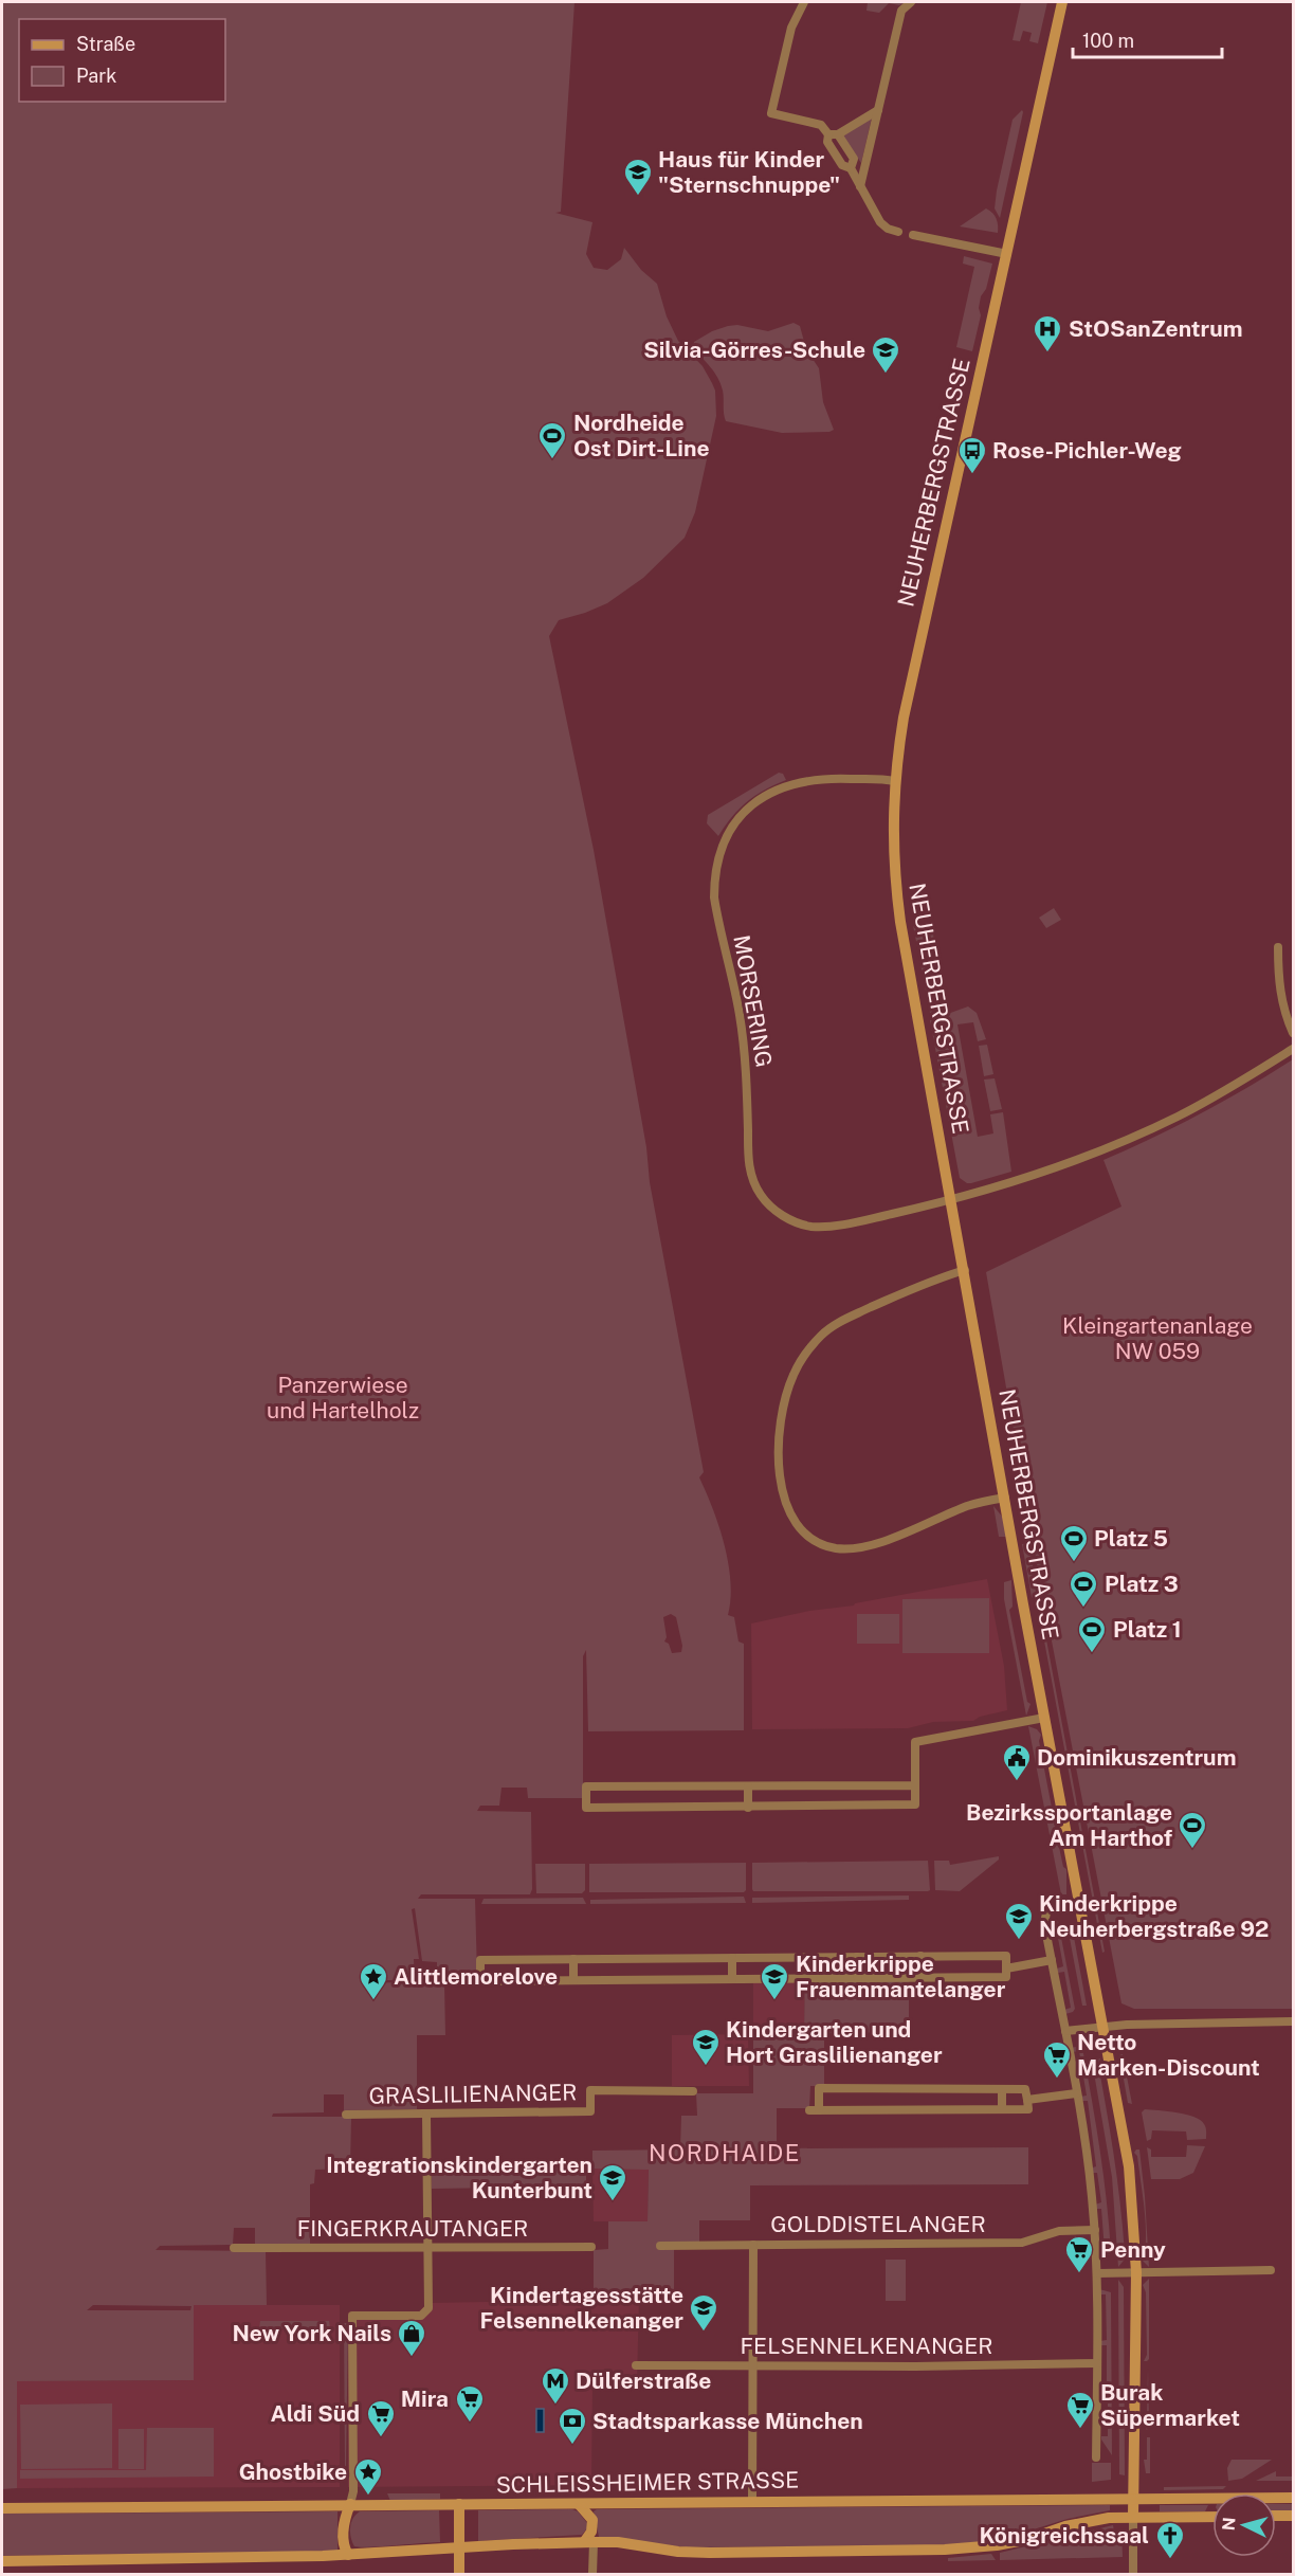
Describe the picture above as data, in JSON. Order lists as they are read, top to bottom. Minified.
{"streets":{"main road":["NEUHERBERGSTRASSE","SCHLEISSHEIMER STRASSE"],"street":["MORSERING","GRASLILIENANGER","GOLDDISTELANGER","FINGERKRAUTANGER","FELSENNELKENANGER"]},"crossings":[["NEUHERBERGSTRASSE","MORSERING"],["NEUHERBERGSTRASSE","SCHLEISSHEIMER STRASSE"]],"districts":["NORDHAIDE"],"parks":["Kleingartenanlage NW 059","Panzerwiese und Hartelholz"],"places":{"school or university":["Haus für Kinder \"Sternschnuppe\"","Silvia-Görres-Schule","Kinderkrippe Neuherbergstraße 92","Kinderkrippe Frauenmantelanger","Kindergarten und Hort Graslilienanger","Integrationskindergarten Kunterbunt","Kindertagesstätte Felsennelkenanger"],"hospital":["StOSanZentrum"],"sports":["Nordheide Ost Dirt-Line","Platz 5","Platz 3","Platz 1","Bezirkssportanlage Am Harthof"],"bus stop":["Rose-Pichler-Weg"],"public building":["Dominikuszentrum"],"place":["Alittlemorelove","Ghostbike"],"supermarket":["Netto Marken-Discount","Penny","Mira","Burak Süpermarket","Aldi Süd"],"shop":["New York Nails"],"metro station":["Dülferstraße"],"bank":["Stadtsparkasse München"],"church":["Königreichssaal"]},"legend":["Straße","Park"],"scale_bar":"100 m","north":"left"}
